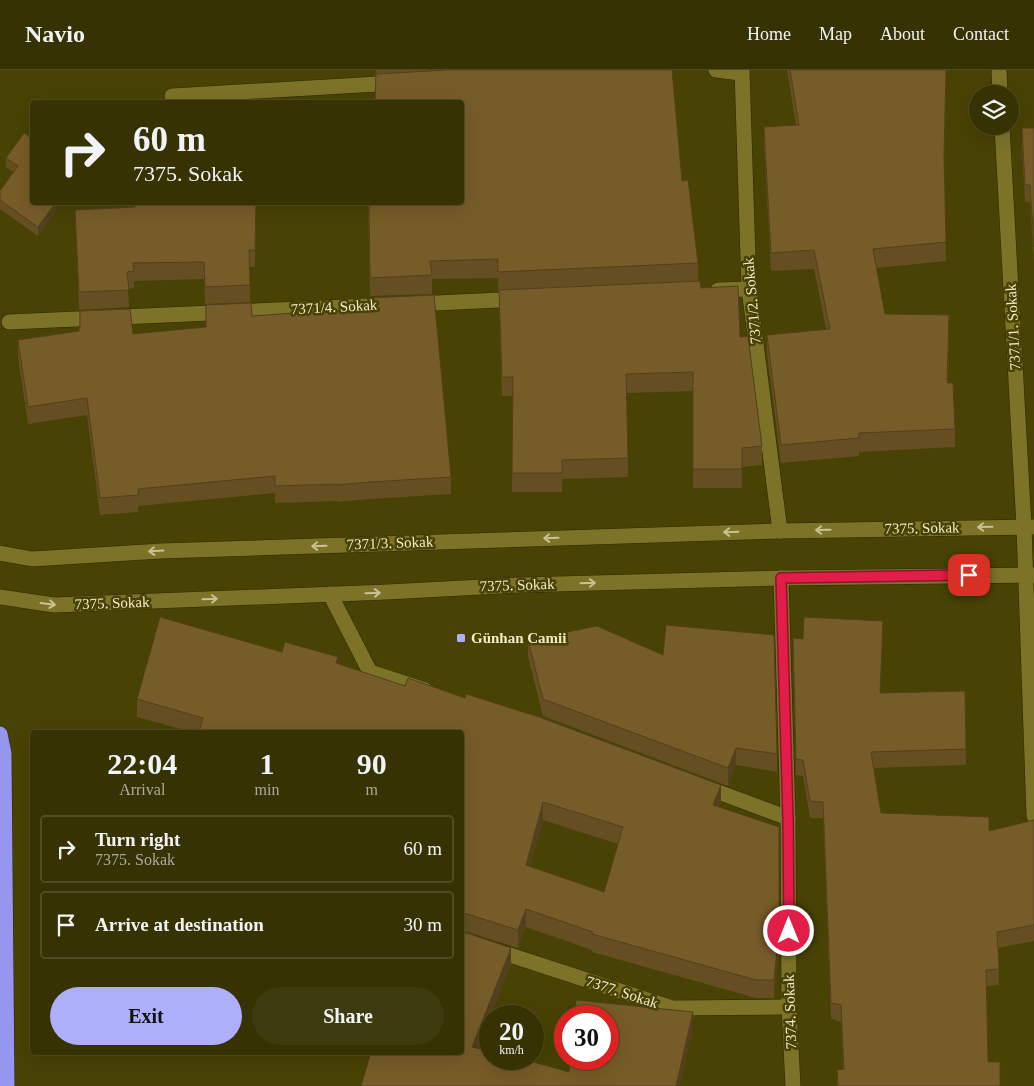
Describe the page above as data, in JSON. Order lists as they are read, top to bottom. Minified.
{"streets":{"street":["7371/2. Sokak","7371/4. Sokak","7371/1. Sokak","7375. Sokak","7371/3. Sokak","7377. Sokak","7374. Sokak"]},"crossings":[["7371/2. Sokak","7375. Sokak"],["7371/2. Sokak","7371/3. Sokak"],["7371/1. Sokak","7375. Sokak"],["7375. Sokak","7371/3. Sokak"],["7375. Sokak","7374. Sokak"],["7377. Sokak","7374. Sokak"]],"one_way":["7371/3. Sokak"],"places":{"transit":["Günhan Camii"]},"page":{"header":"Navio","nav":["Home","Map","About","Contact"],"turn":["60 m","7375. Sokak"],"eta":["22:04","Arrival","1","min","90","m"],"list":[{"name":"Turn right","note":"7375. Sokak","value":"60 m"},{"name":"Arrive at destination","value":"30 m"}],"buttons":["Exit","Share"],"speed":"20 km/h","limit":"30"}}
